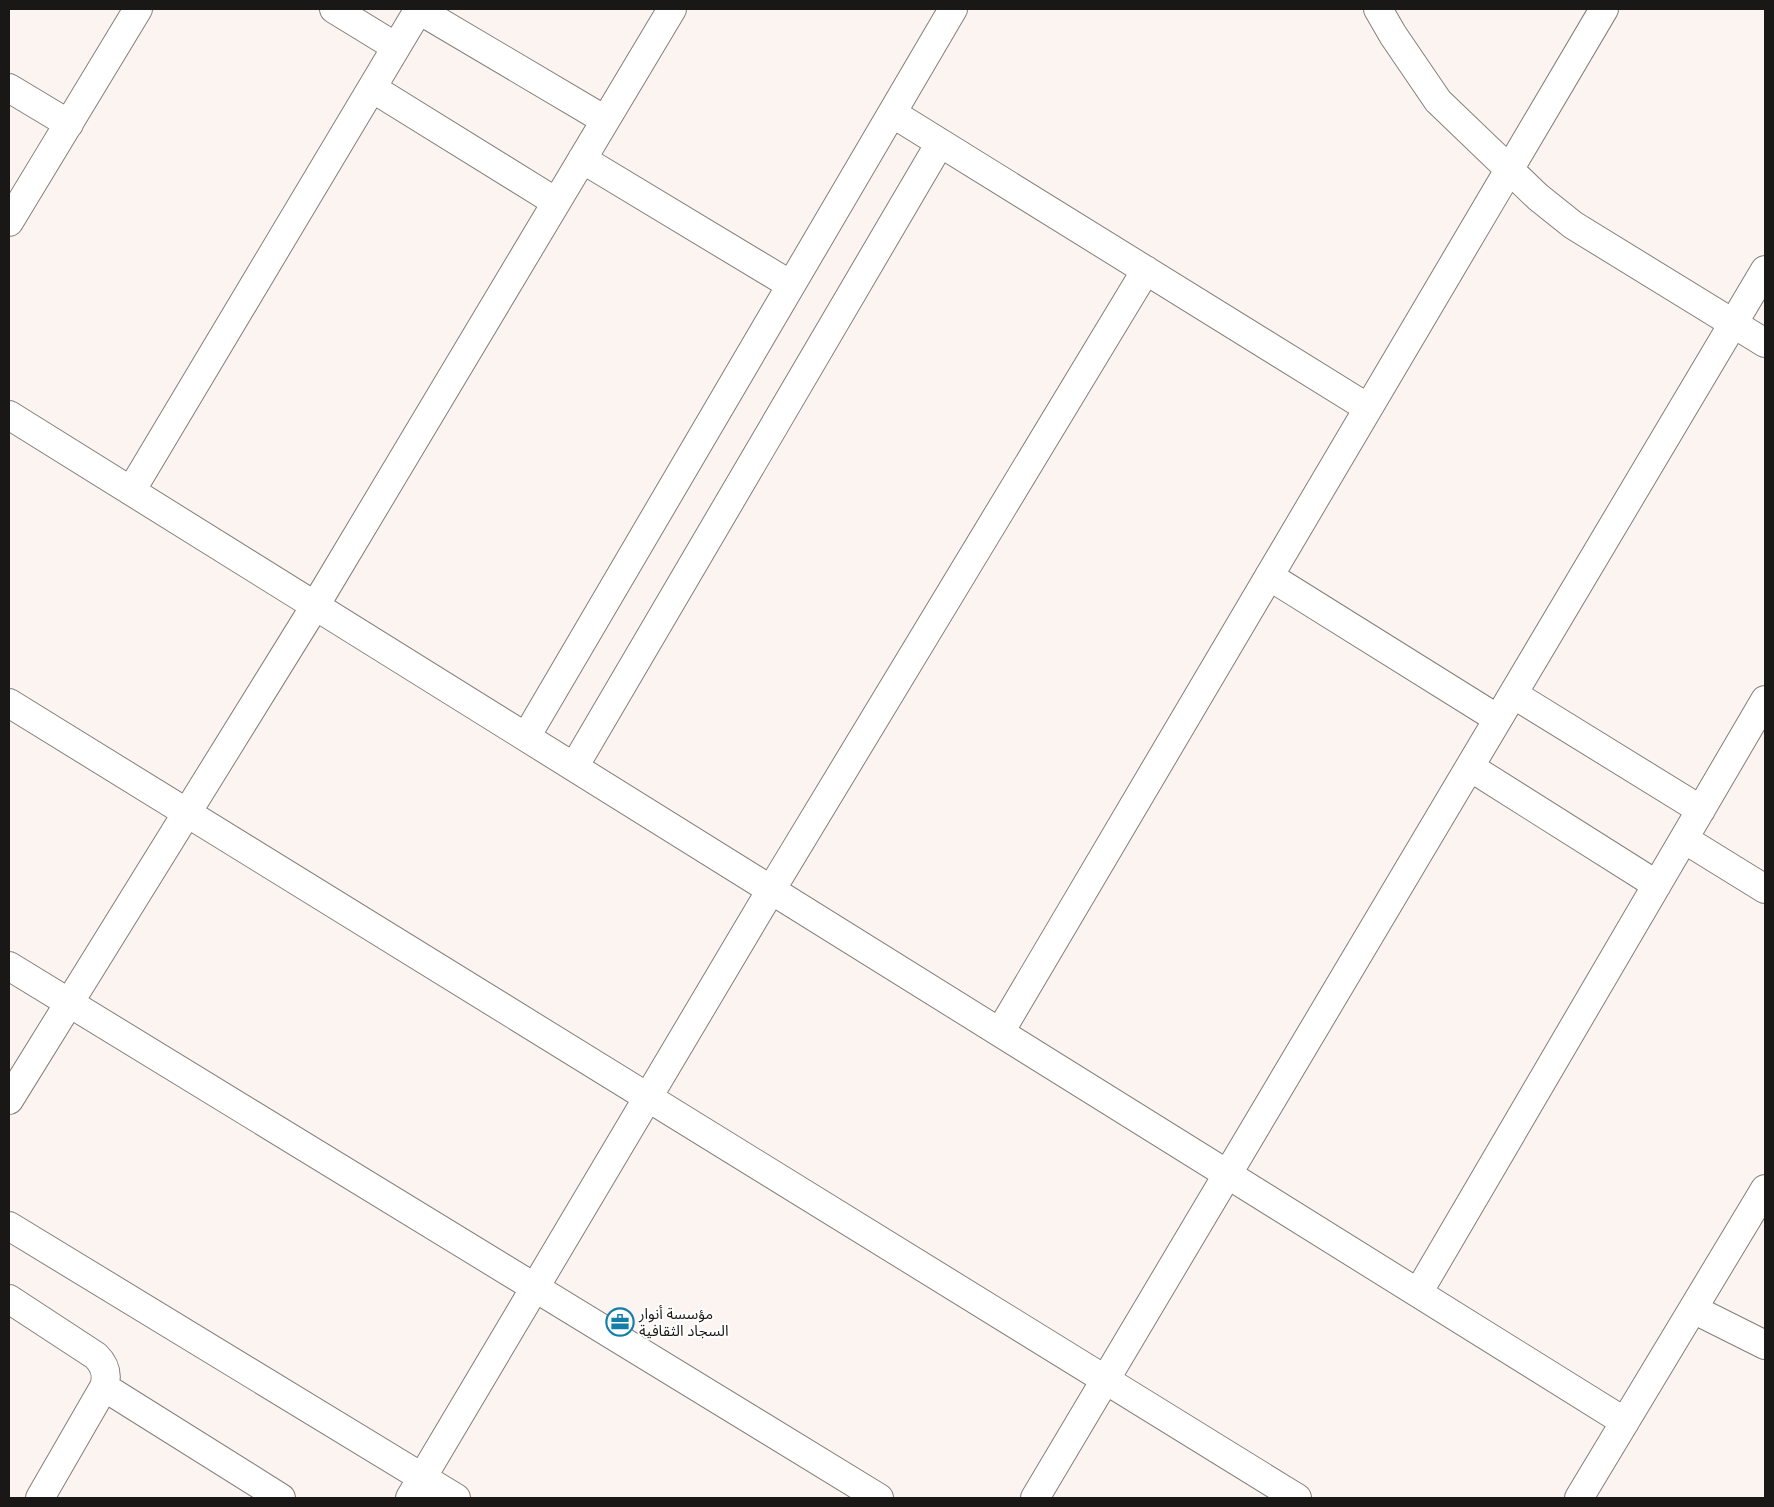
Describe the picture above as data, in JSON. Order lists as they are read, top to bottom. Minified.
{"places":{"office":["مؤسسة أنوار السجاد الثقافية"]}}
